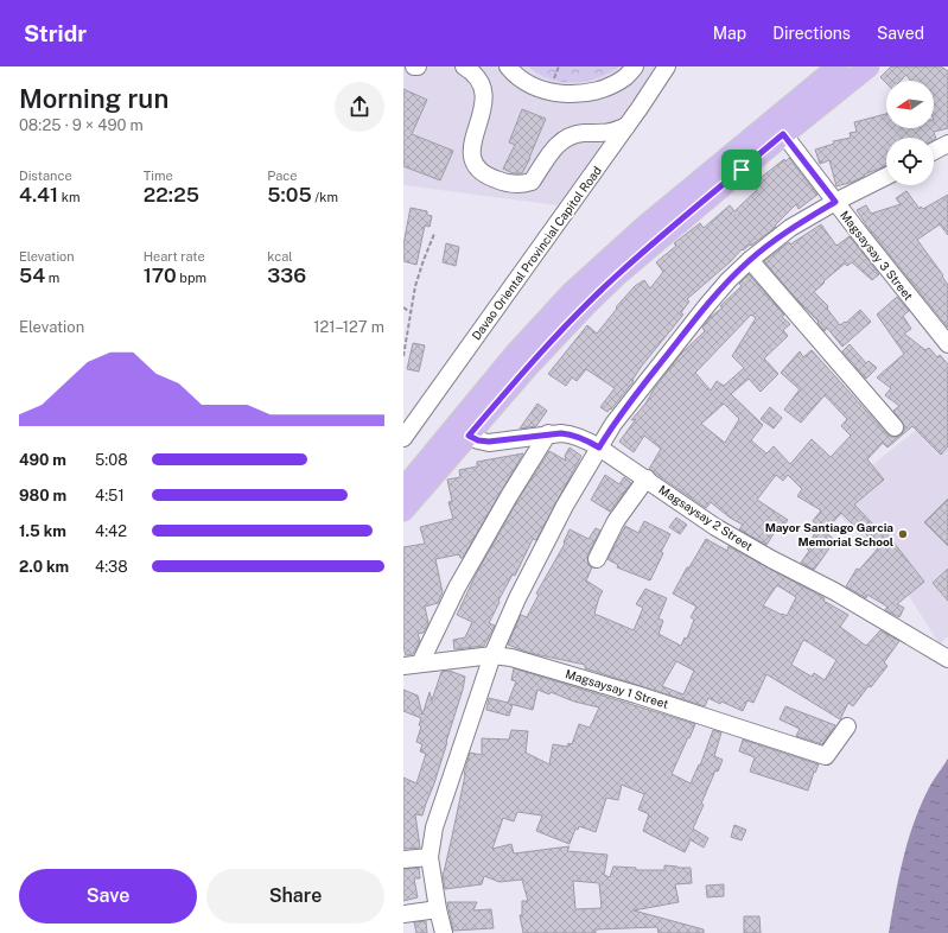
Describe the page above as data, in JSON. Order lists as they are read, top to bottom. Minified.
{"streets":{"street":["Davao Oriental Provincial Capitol Road","Magsaysay 3 Street","Magsaysay 2 Street","Magsaysay 1 Street"]},"places":["Mayor Santiago Garcia Memorial School"],"north":"left","page":{"header":"Stridr","nav":["Map","Directions","Saved"],"heading":["Morning run","08:25 · 9 × 490 m"],"stats":[["Distance","4.41 km"],["Time","22:25"],["Pace","5:05 /km"],["Elevation","54 m"],["Heart rate","170 bpm"],["kcal","336"]],"chart":["Elevation","121–127 m"],"list":[{"name":"490 m","note":"5:08"},{"name":"980 m","note":"4:51"},{"name":"1.5 km","note":"4:42"},{"name":"2.0 km","note":"4:38"}],"buttons":["Save","Share"]}}
